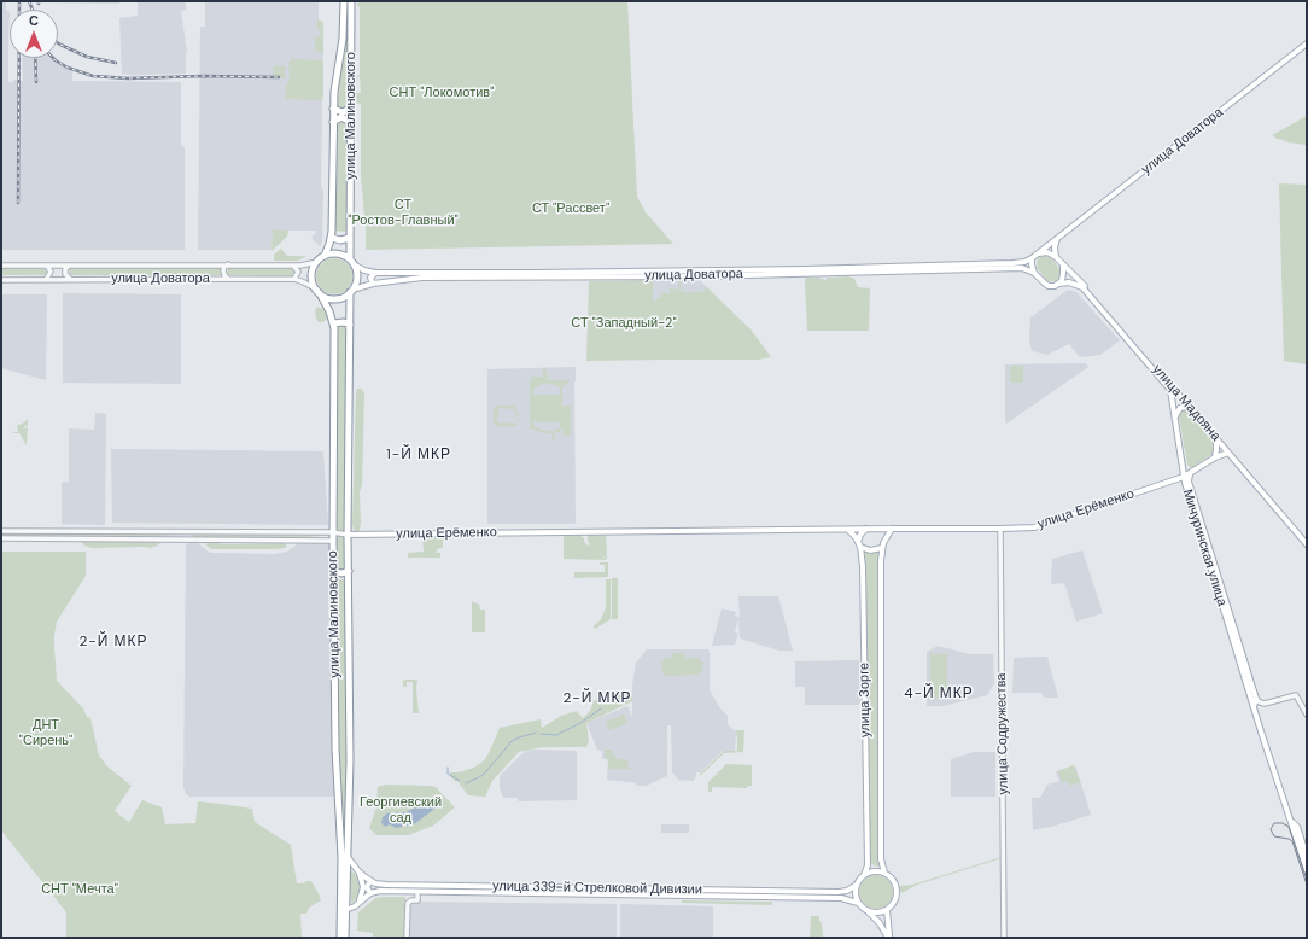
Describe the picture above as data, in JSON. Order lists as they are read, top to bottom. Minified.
{"streets":{"highway":["улица Малиновского"],"main road":["улица Доватора","улица Мадояна","улица Ерёменко","Мичуринская улица","улица Зорге","улица 339-й Стрелковой Дивизии"],"street":["улица Содружества"]},"crossings":[["улица Малиновского","улица Доватора"],["улица Малиновского","улица Ерёменко"],["улица Малиновского","улица 339-й Стрелковой Дивизии"],["улица Доватора","улица Мадояна"],["улица Мадояна","улица Ерёменко"],["улица Мадояна","Мичуринская улица"],["улица Ерёменко","Мичуринская улица"],["улица Ерёменко","улица Зорге"],["улица Ерёменко","улица Содружества"],["улица Зорге","улица 339-й Стрелковой Дивизии"]],"districts":["1-Й МКР","2-Й МКР","4-Й МКР","2-Й МКР"],"parks":["СНТ \"Локомотив\"","СТ \"Ростов-Главный\"","СТ \"Рассвет\"","СТ \"Западный-2\"","ДНТ \"Сирень\"","Георгиевский сад","СНТ \"Мечта\""],"north":"top"}
